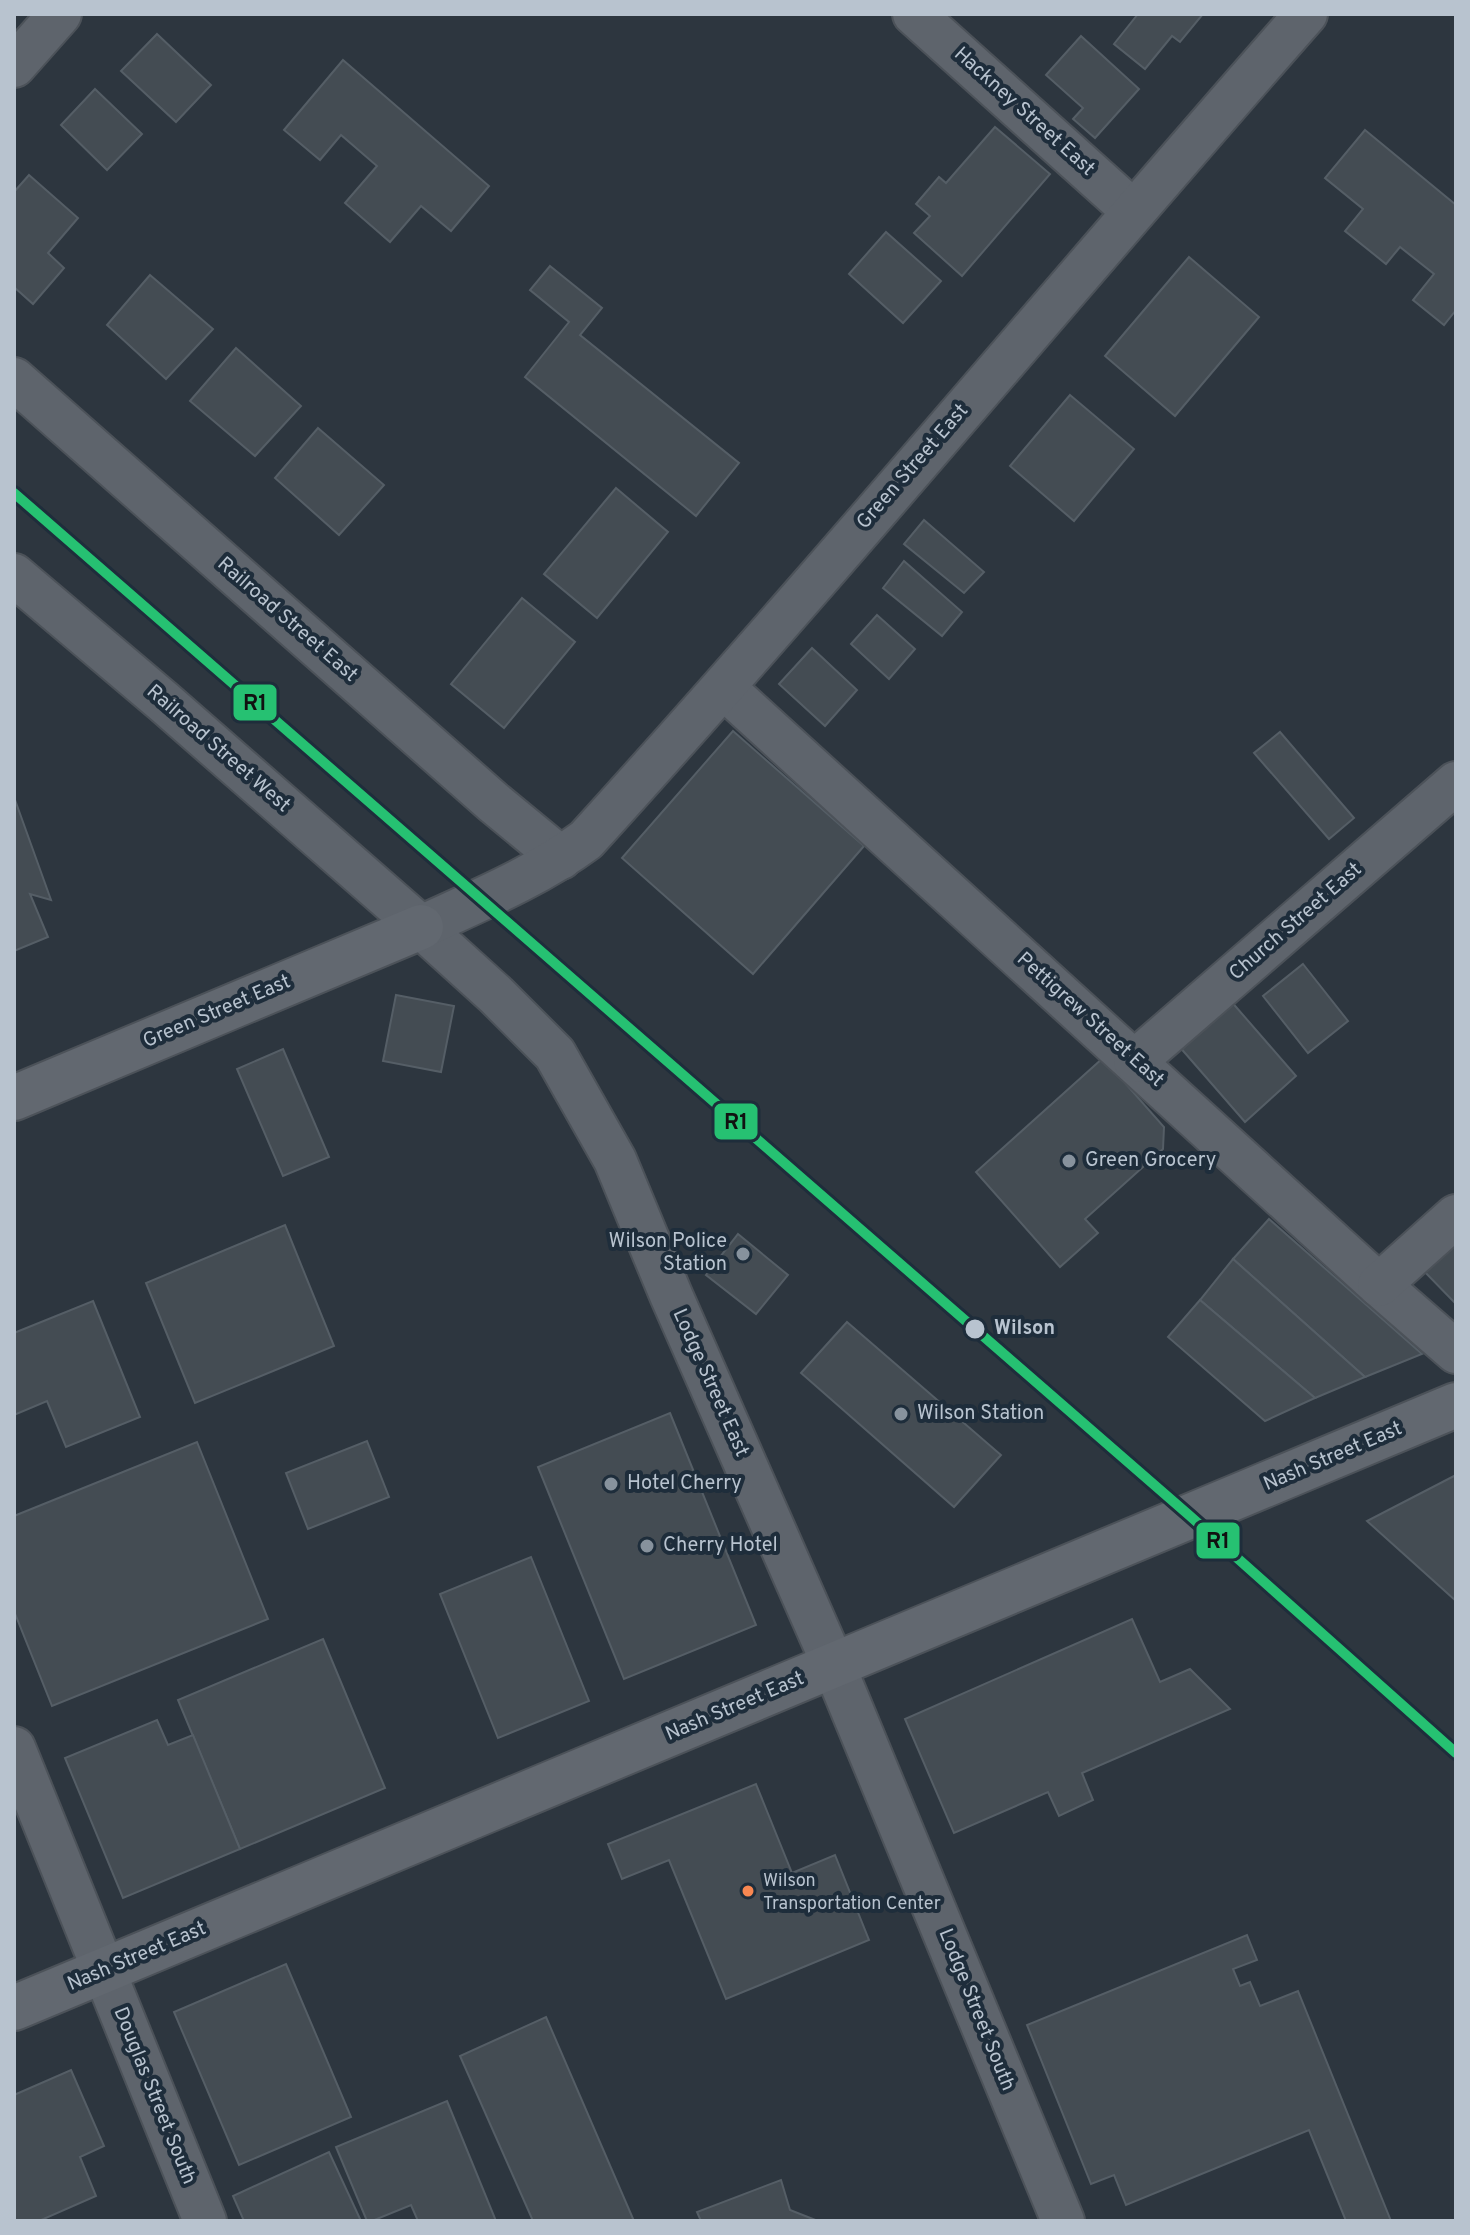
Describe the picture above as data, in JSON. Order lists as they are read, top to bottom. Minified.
{"streets":{"main road":["Green Street East","Nash Street East"],"street":["Hackney Street East","Railroad Street East","Railroad Street West","Church Street East","Pettigrew Street East","Lodge Street East","Lodge Street South","Douglas Street South"]},"crossings":[["Hackney Street East","Green Street East"],["Green Street East","Railroad Street East"],["Green Street East","Railroad Street West"],["Green Street East","Pettigrew Street East"],["Green Street East","Lodge Street East"],["Railroad Street West","Lodge Street East"],["Church Street East","Pettigrew Street East"],["Lodge Street East","Nash Street East"],["Lodge Street East","Lodge Street South"],["Nash Street East","Lodge Street South"],["Nash Street East","Douglas Street South"]],"places":["Green Grocery","Wilson Police Station","Wilson","Wilson Station","Hotel Cherry","Cherry Hotel","Wilson Transportation Center"],"lines":["transit line R1"]}
